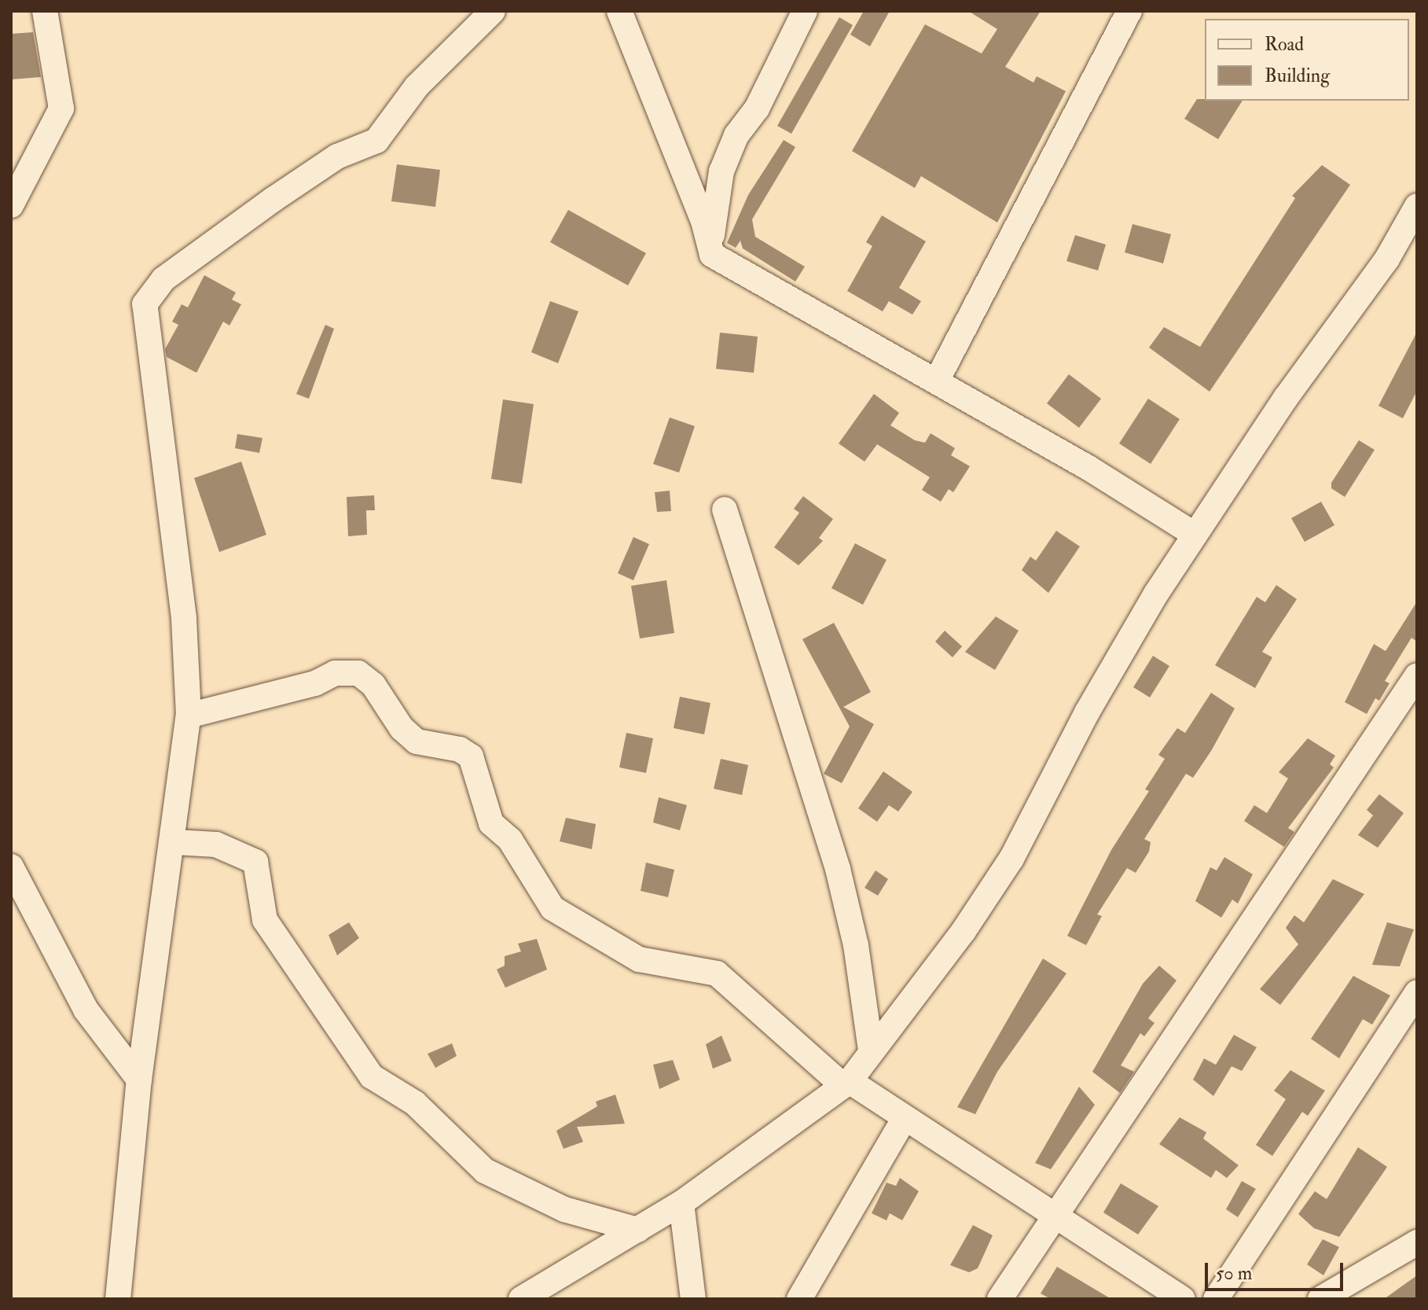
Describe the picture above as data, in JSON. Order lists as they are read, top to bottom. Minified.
{"legend":["Road","Building"],"scale_bar":"50 m"}
